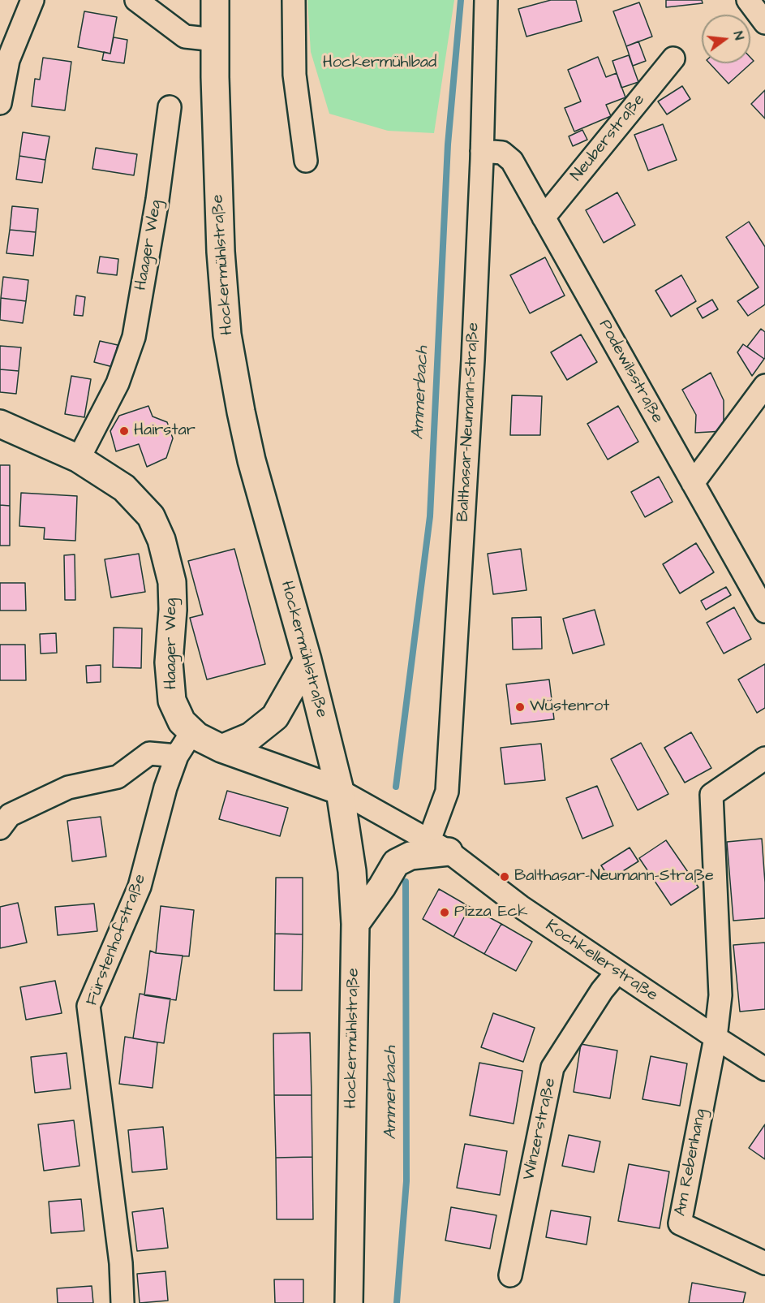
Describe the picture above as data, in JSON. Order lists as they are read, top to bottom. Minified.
{"streets":{"main road":["Haager Weg","Hockermühlstraße"],"street":["Neuberstraße","Podewilsstraße","Balthasar-Neumann-Straße","Fürstenhofstraße","Kochkellerstraße","Winzerstraße","Am Rebenhang"]},"crossings":[["Neuberstraße","Podewilsstraße"],["Haager Weg","Hockermühlstraße"],["Haager Weg","Fürstenhofstraße"],["Haager Weg","Kochkellerstraße"],["Hockermühlstraße","Kochkellerstraße"],["Podewilsstraße","Balthasar-Neumann-Straße"],["Balthasar-Neumann-Straße","Kochkellerstraße"],["Kochkellerstraße","Winzerstraße"],["Kochkellerstraße","Am Rebenhang"]],"water":["Ammerbach"],"parks":["Hockermühlbad"],"places":["Hairstar","Wüstenrot","Balthasar-Neumann-Straße","Pizza Eck"],"north":"right"}
